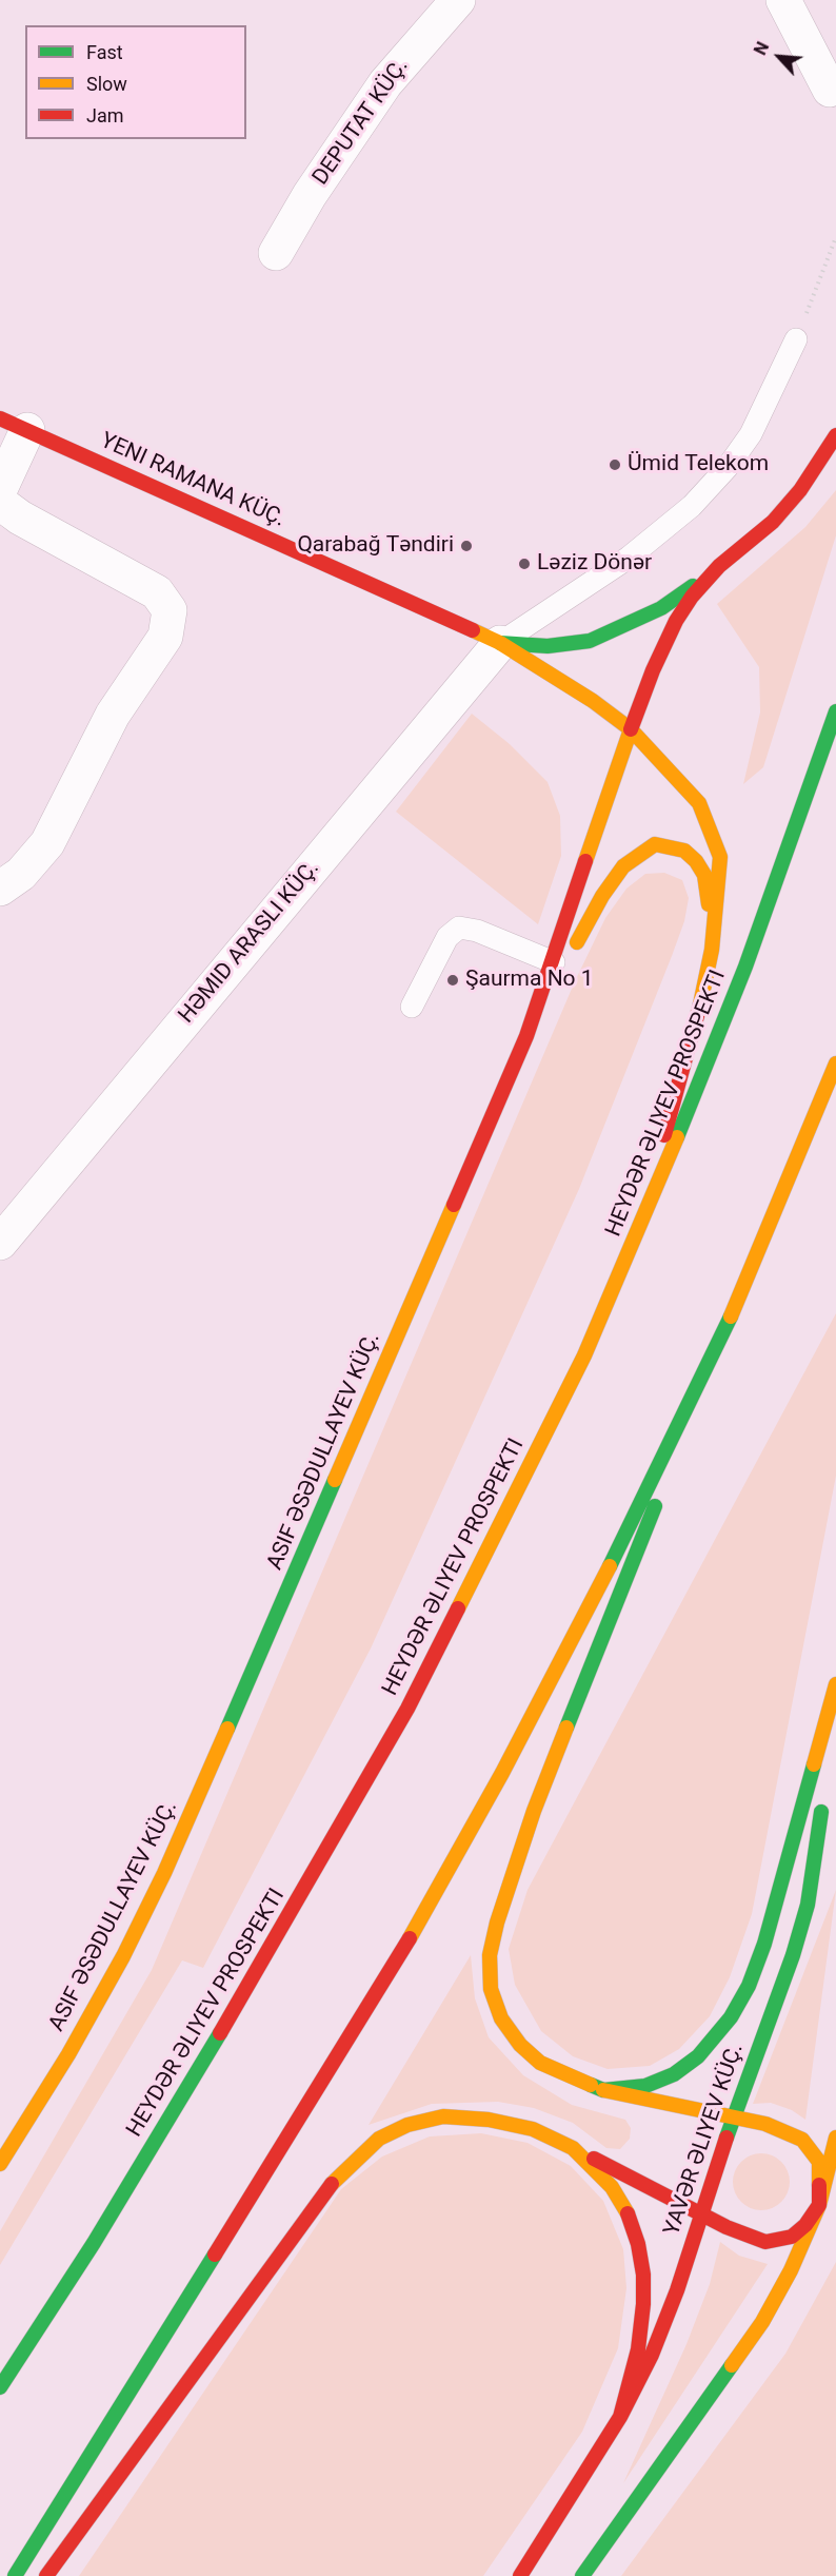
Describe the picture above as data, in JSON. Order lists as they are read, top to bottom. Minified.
{"streets":{"main road":["YENI RAMANA KÜÇ.","HEYDƏR ƏLIYEV PROSPEKTI","ASIF ƏSƏDULLAYEV KÜÇ.","YAVƏR ƏLIYEV KÜÇ."],"street":["DEPUTAT KÜÇ."]},"crossings":[["YENI RAMANA KÜÇ.","ASIF ƏSƏDULLAYEV KÜÇ."]],"places":["Ümid Telekom","Qarabağ Təndiri","Ləziz Dönər","Şaurma No 1"],"legend":["Fast","Slow","Jam"],"north":"top left"}
